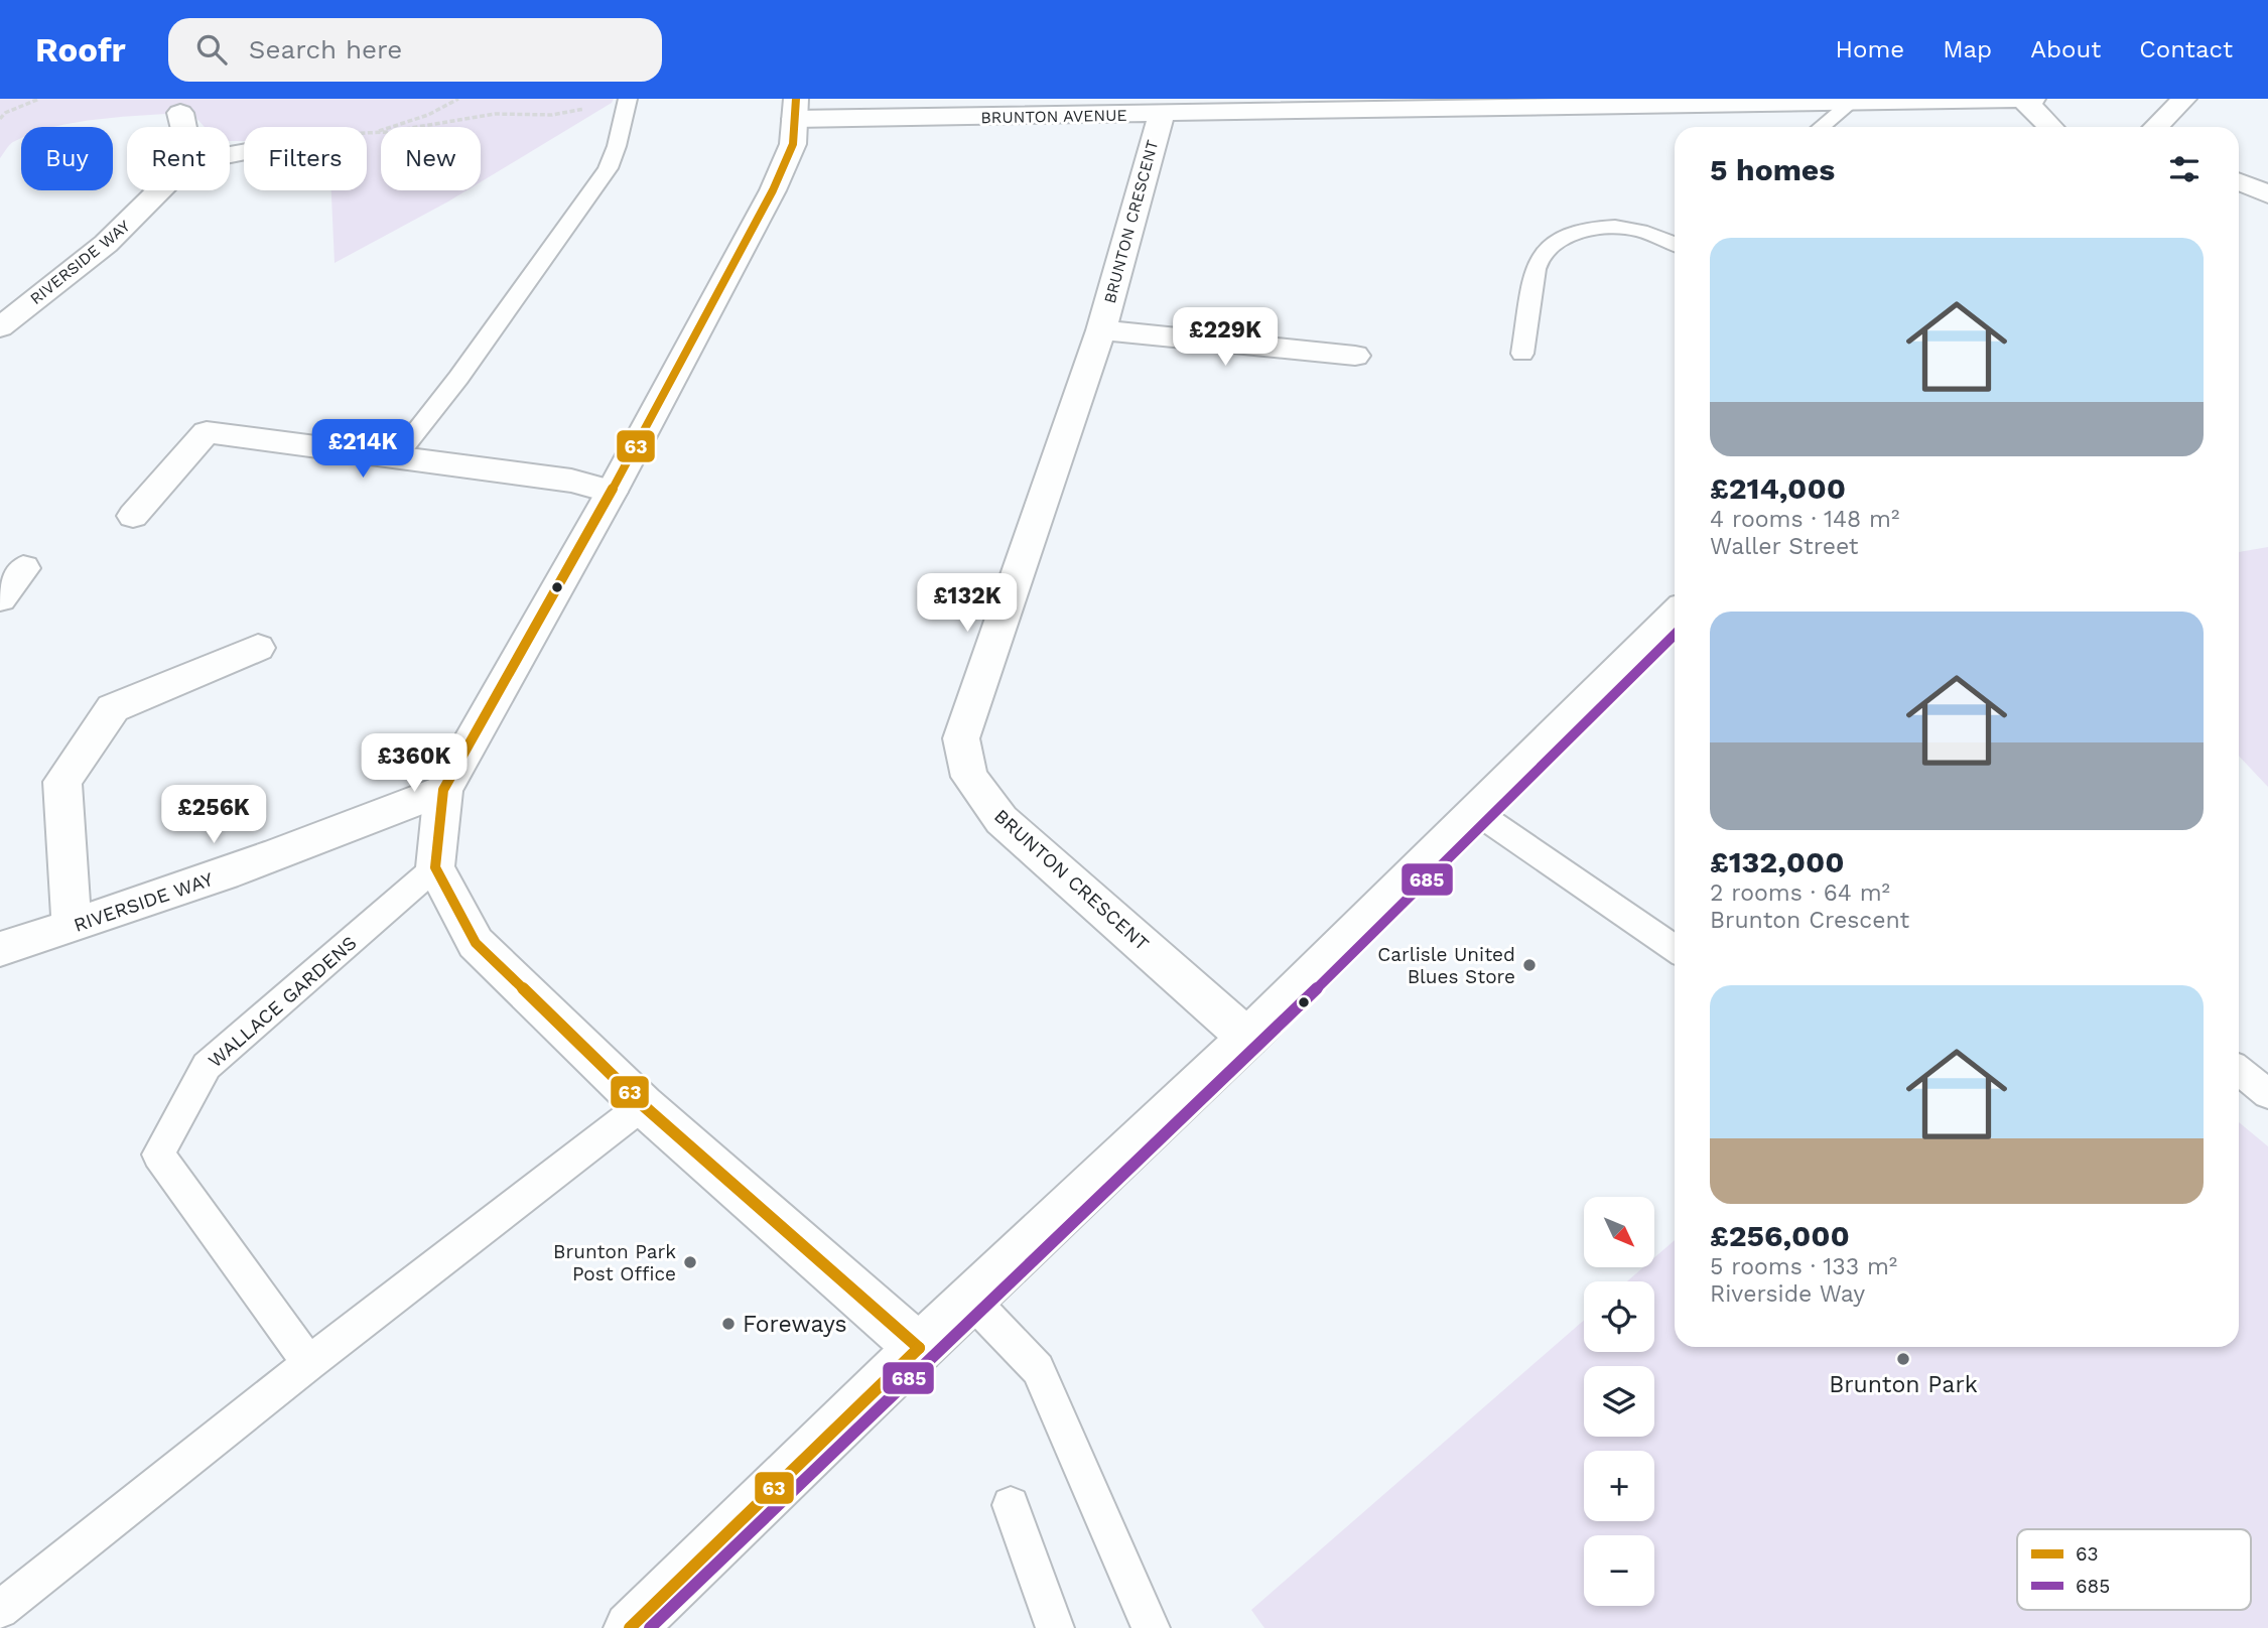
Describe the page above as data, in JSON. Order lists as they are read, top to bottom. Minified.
{"streets":{"street":["BRUNTON AVENUE","BRUNTON CRESCENT","RIVERSIDE WAY"],"lane":["WALLACE GARDENS"]},"crossings":[["BRUNTON AVENUE","BRUNTON CRESCENT"]],"places":["Carlisle United Blues Store","Brunton Park Post Office","Foreways","Brunton Park"],"lines":["transit line 63","transit line 685"],"legend":["63","685"],"north":"bottom right","page":{"header":"Roofr","search":"Search here","nav":["Home","Map","About","Contact"],"chip":["Buy","Rent","Filters","New"],"heading":"5 homes","list":[{"name":"£214,000","note":"4 rooms · 148 m² · Waller Street"},{"name":"£132,000","note":"2 rooms · 64 m² · Brunton Crescent"},{"name":"£256,000","note":"5 rooms · 133 m² · Riverside Way"}],"price":["£229K","£214K","£132K","£360K","£256K"],"map_buttons":["+","−"]}}
